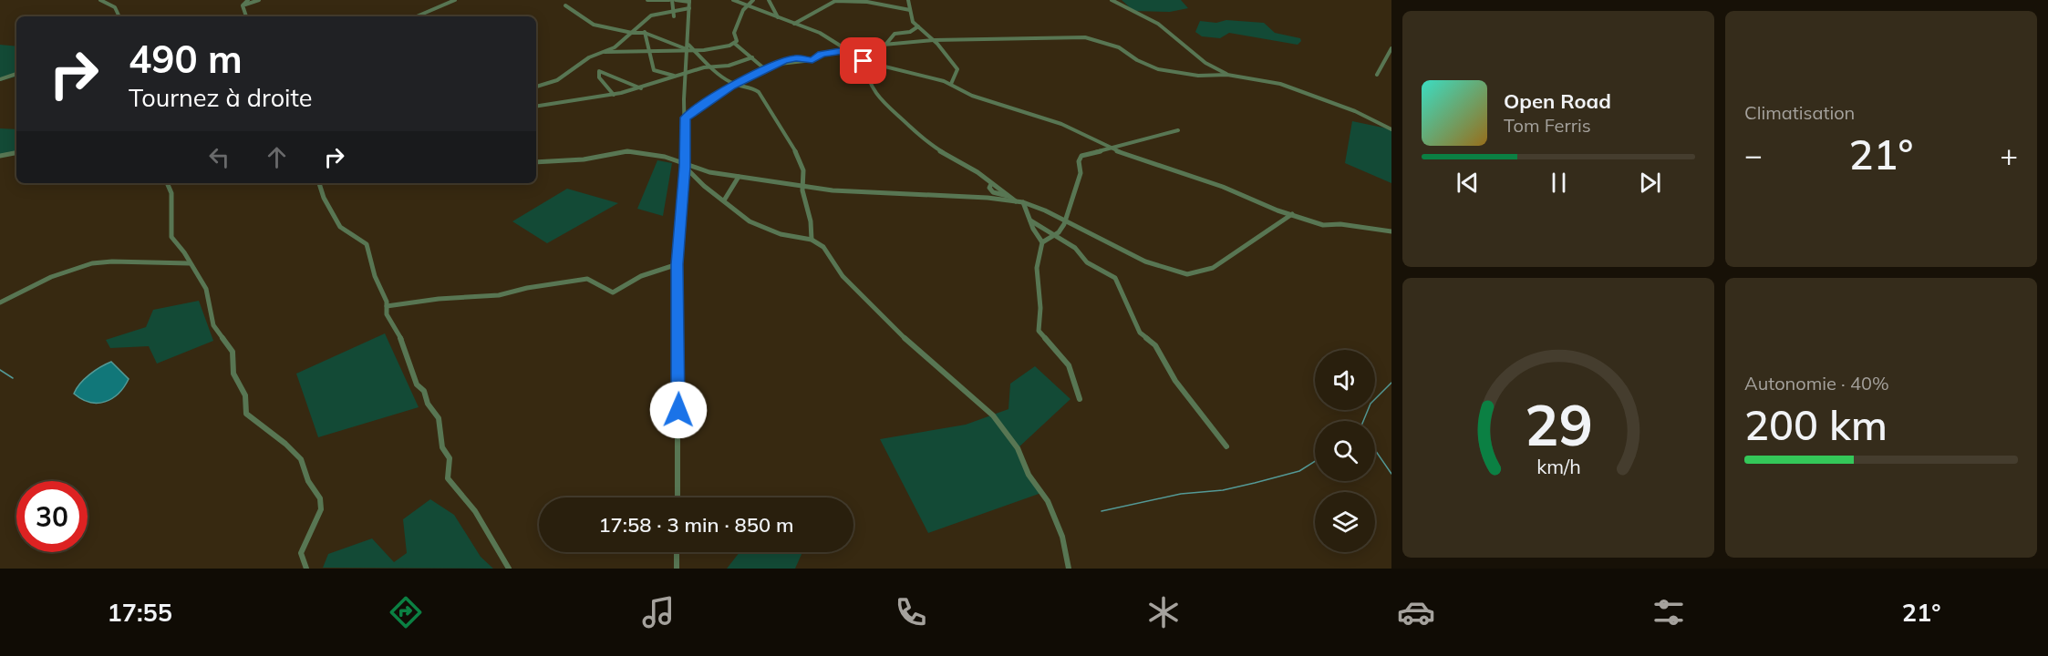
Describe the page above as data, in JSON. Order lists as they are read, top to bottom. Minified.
{"page":{"tile":["Climatisation",["Autonomie · 40%","200 km"]],"turn":["490 m","Tournez à droite"],"song":["Open Road","Tom Ferris"],"heat":["−","21°","+"],"limit":"30","trip":"17:58 · 3 min · 850 m","tabs":["17:55","21°"],"gauge":["29","km/h"]}}
